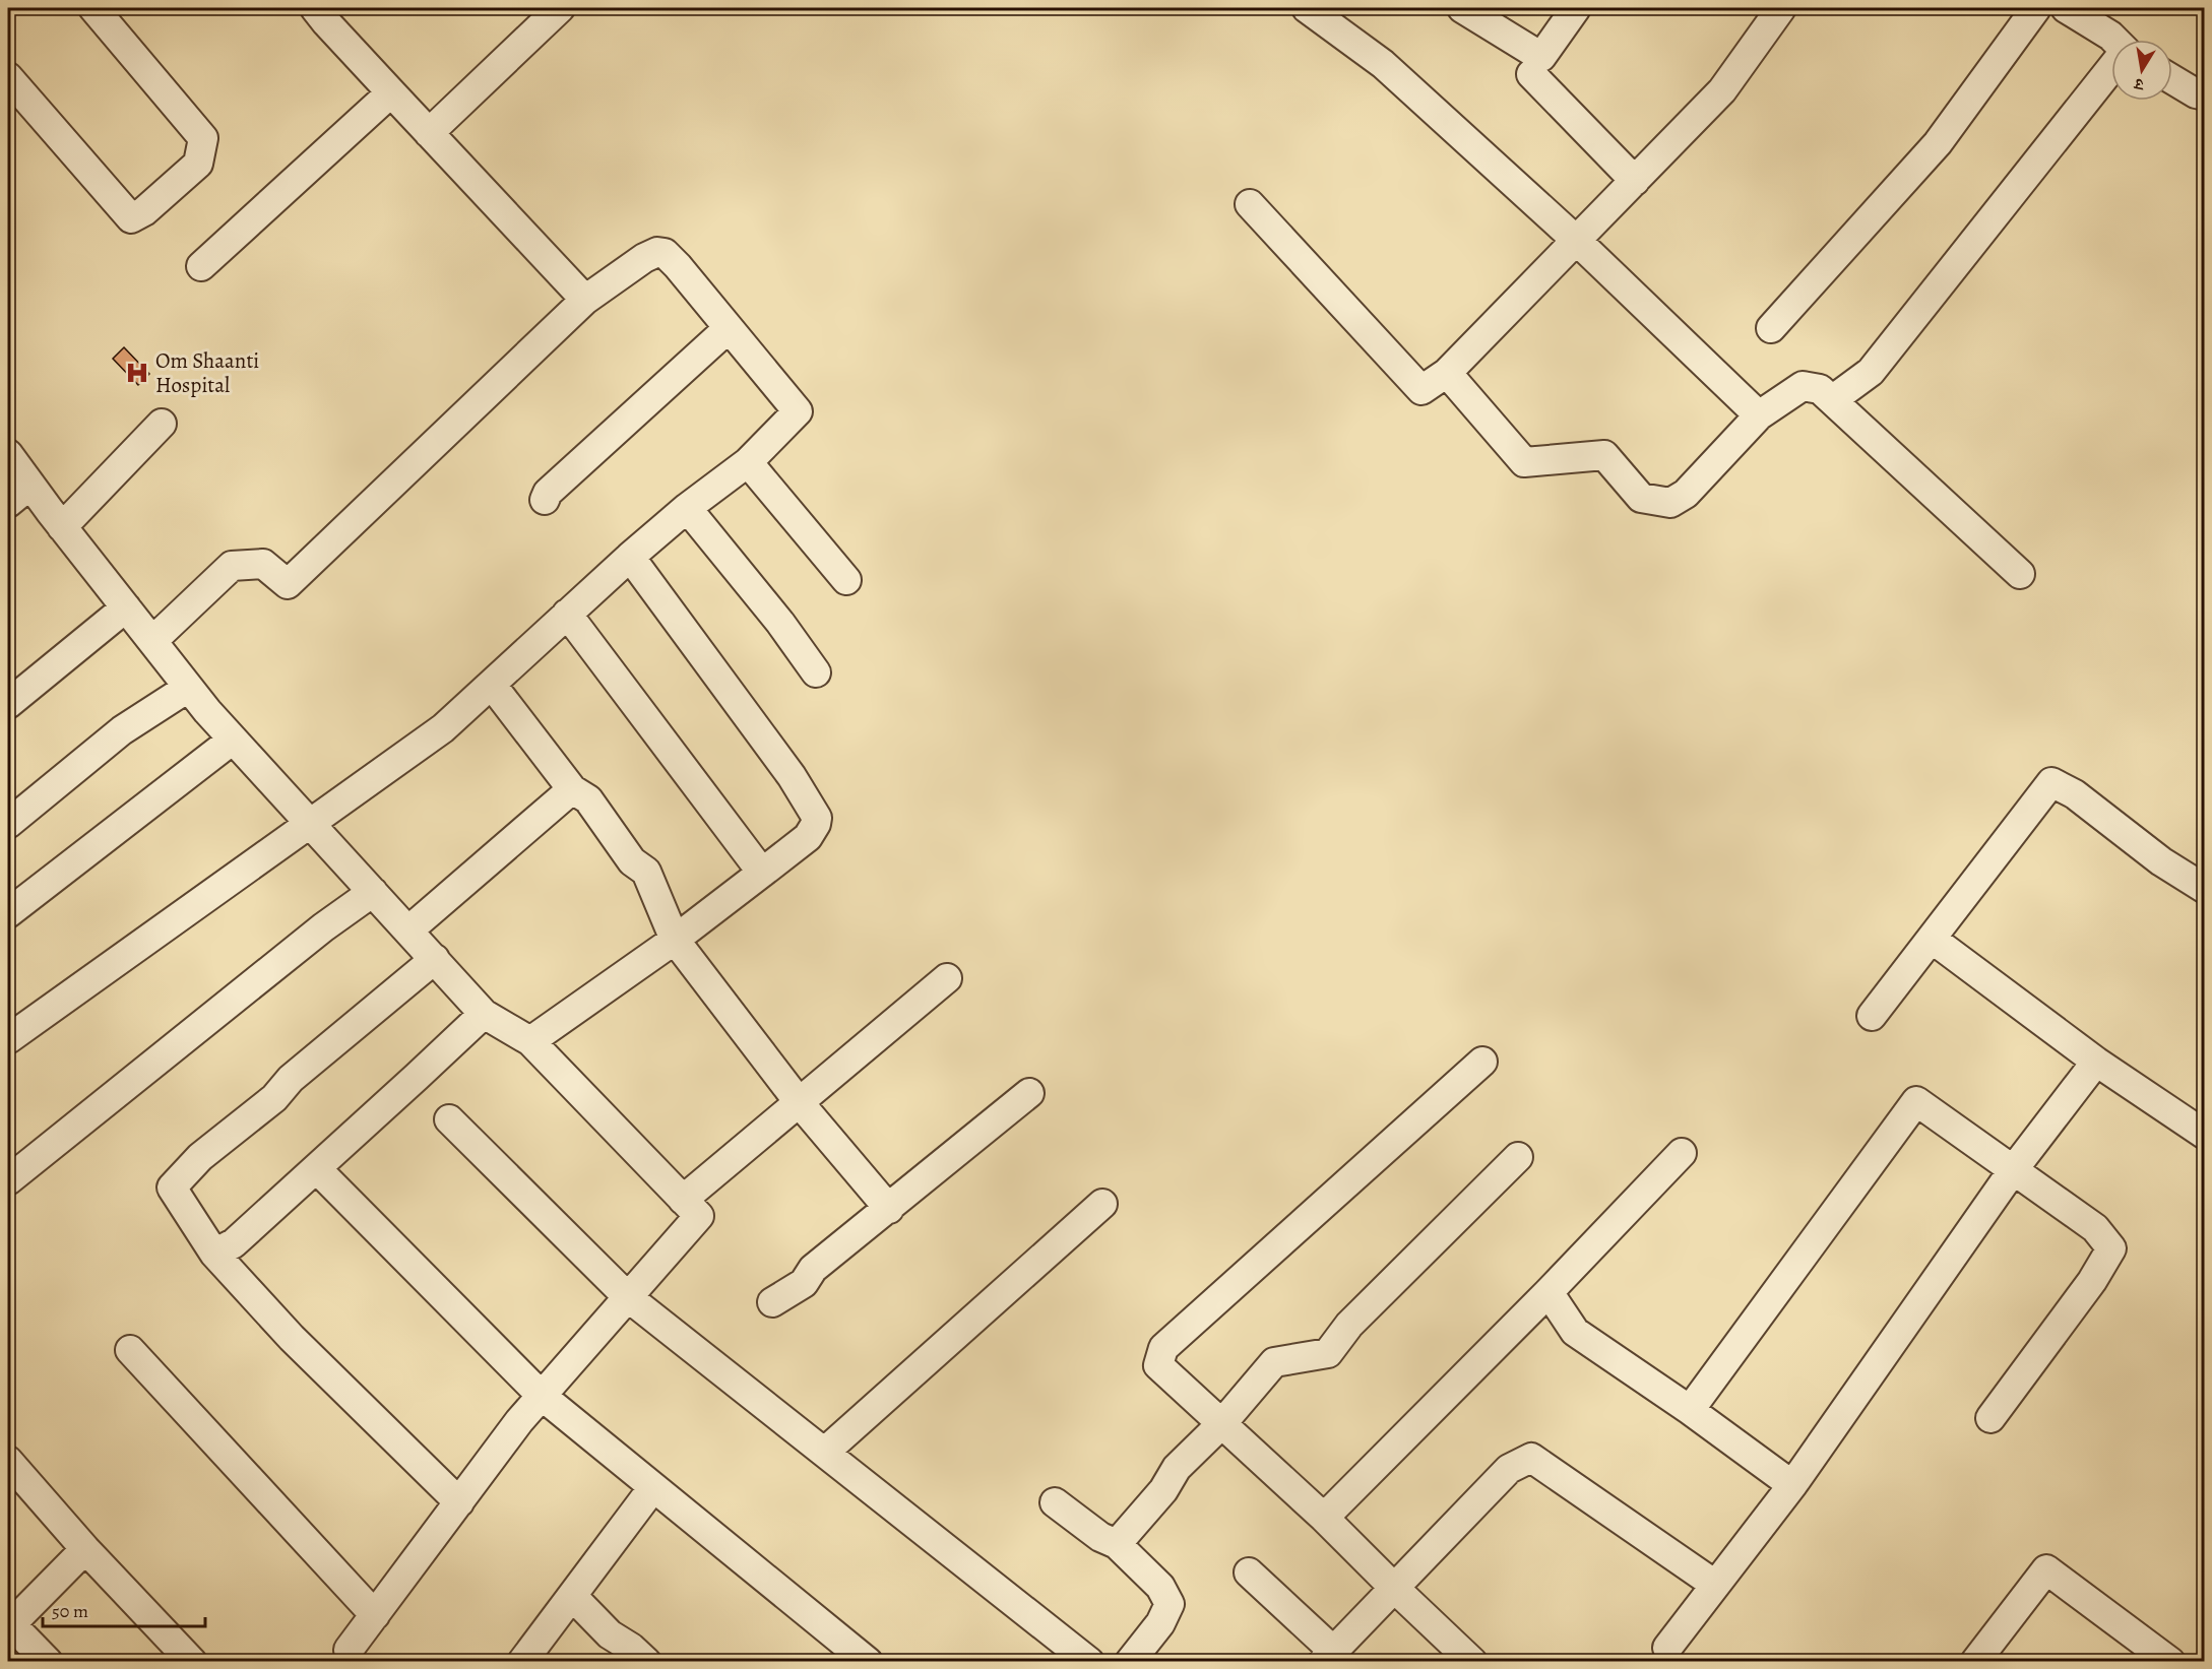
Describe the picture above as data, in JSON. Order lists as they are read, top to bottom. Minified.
{"places":{"hospital":["Om Shaanti Hospital"]},"scale_bar":"50 m","north":"bottom"}
